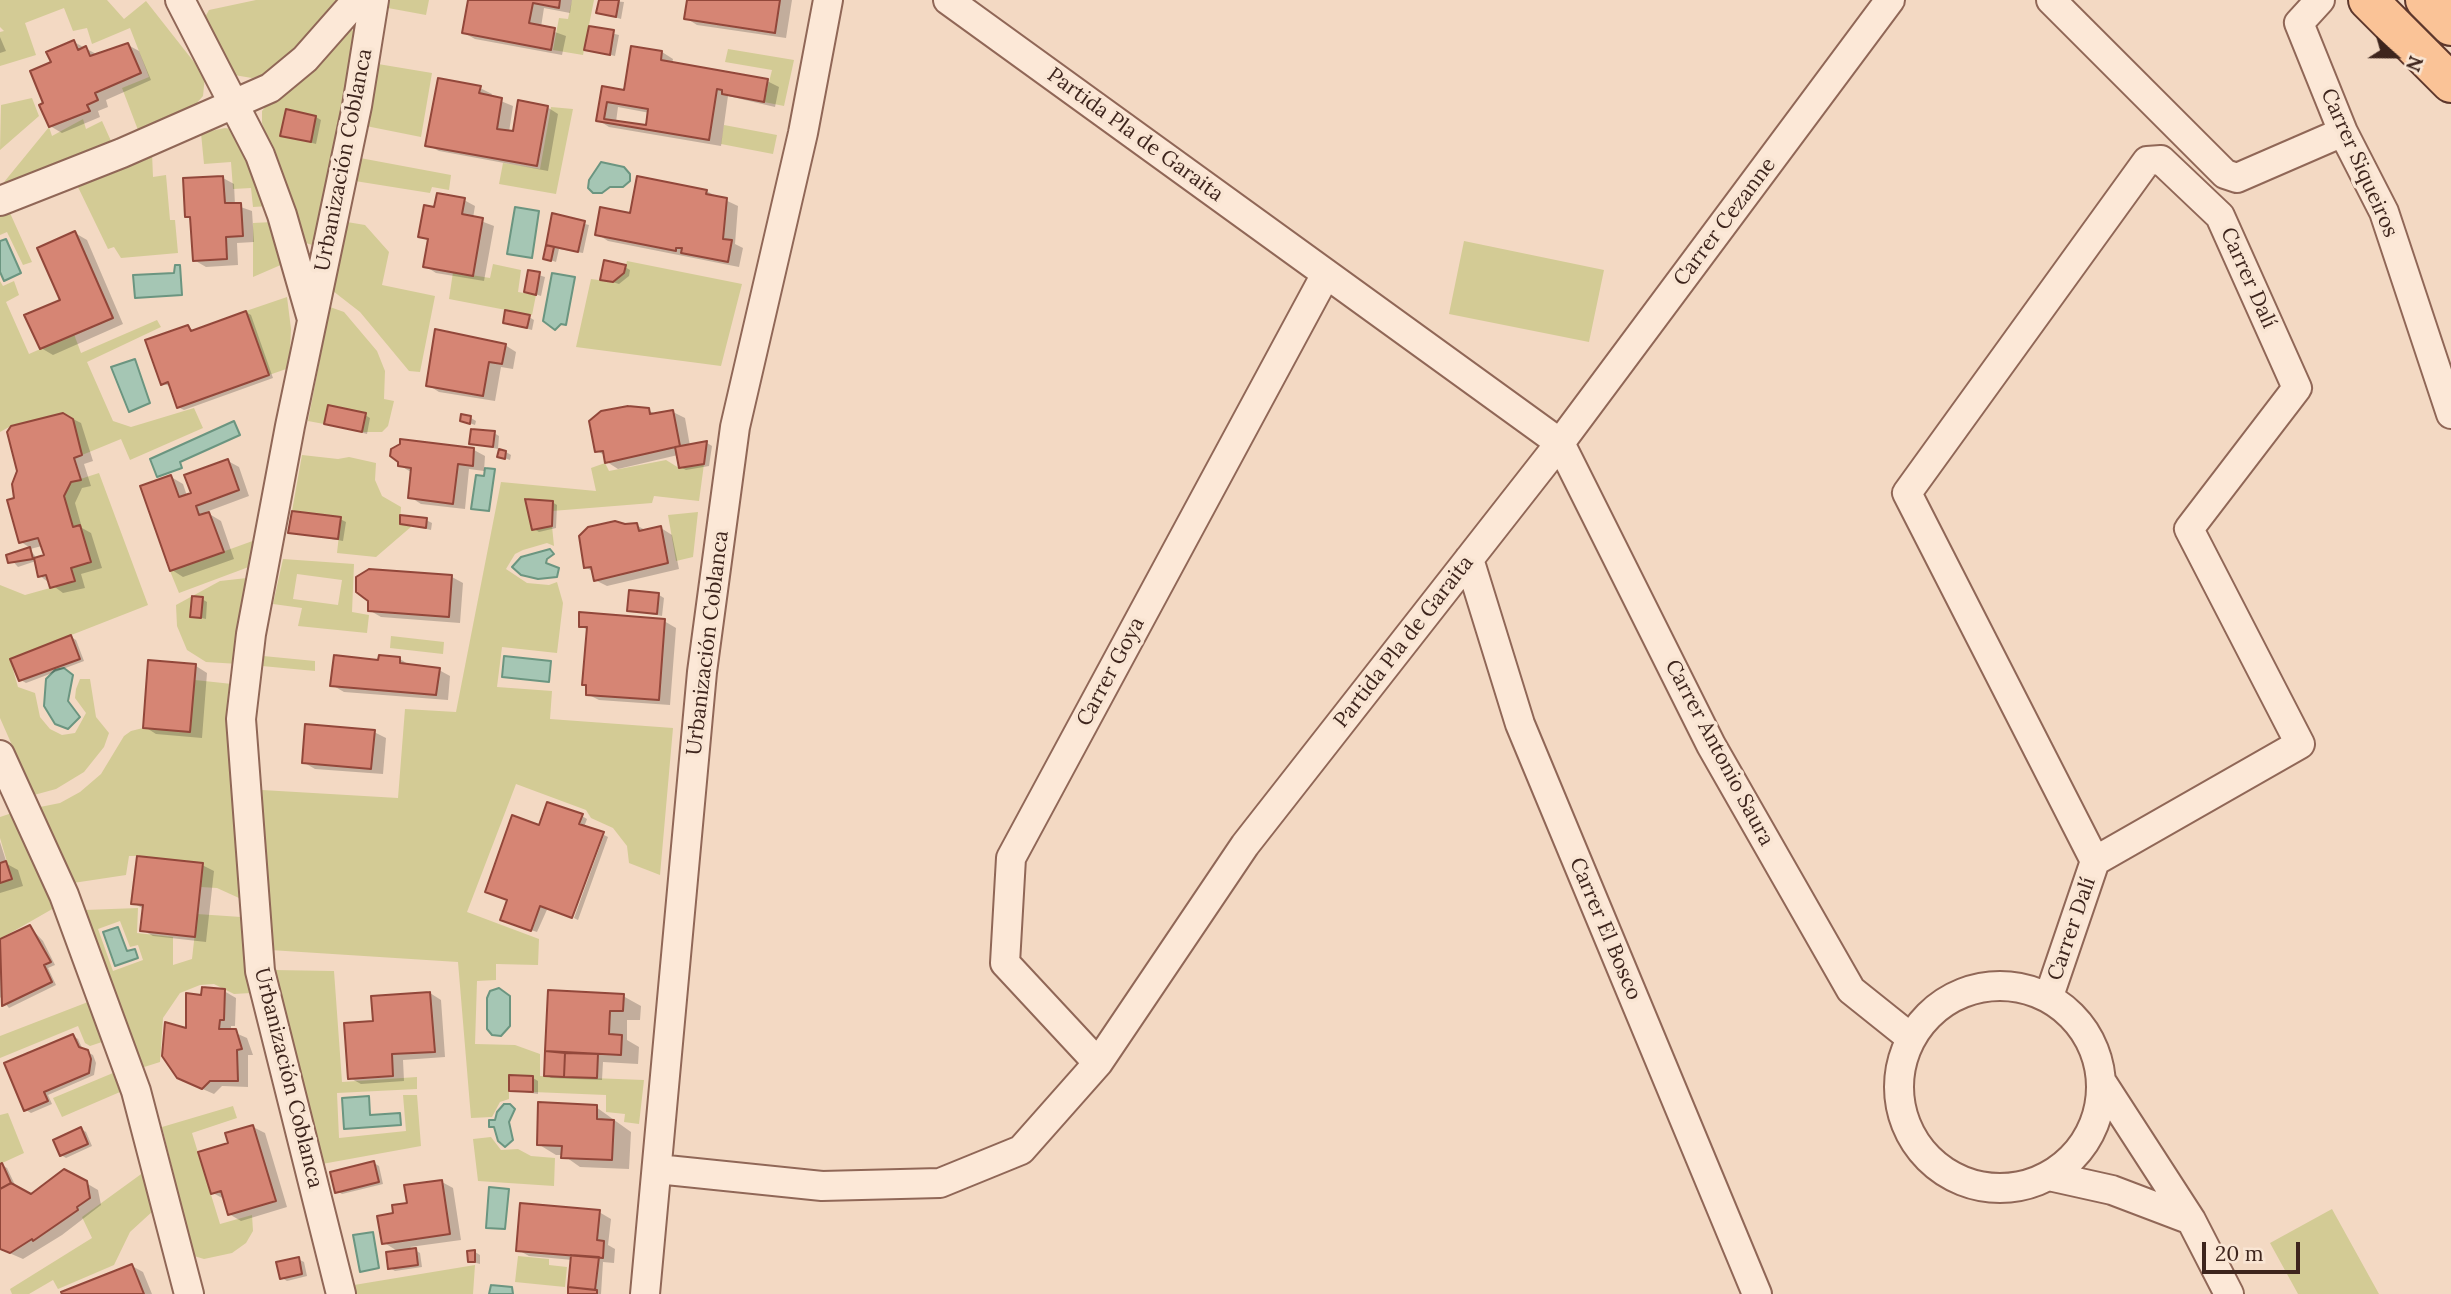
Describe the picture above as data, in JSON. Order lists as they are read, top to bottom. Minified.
{"streets":{"street":["Partida Pla de Garaita","Urbanización Coblanca","Carrer Siqueiros","Carrer Cezanne","Carrer Dalí","Carrer Goya","Carrer Antonio Saura","Carrer El Bosco"]},"crossings":[["Partida Pla de Garaita","Urbanización Coblanca"],["Partida Pla de Garaita","Carrer Cezanne"],["Partida Pla de Garaita","Carrer Goya"],["Partida Pla de Garaita","Carrer Antonio Saura"],["Partida Pla de Garaita","Carrer El Bosco"],["Carrer Cezanne","Carrer Antonio Saura"],["Carrer Dalí","Carrer Antonio Saura"]],"scale_bar":"20 m","north":"right"}
